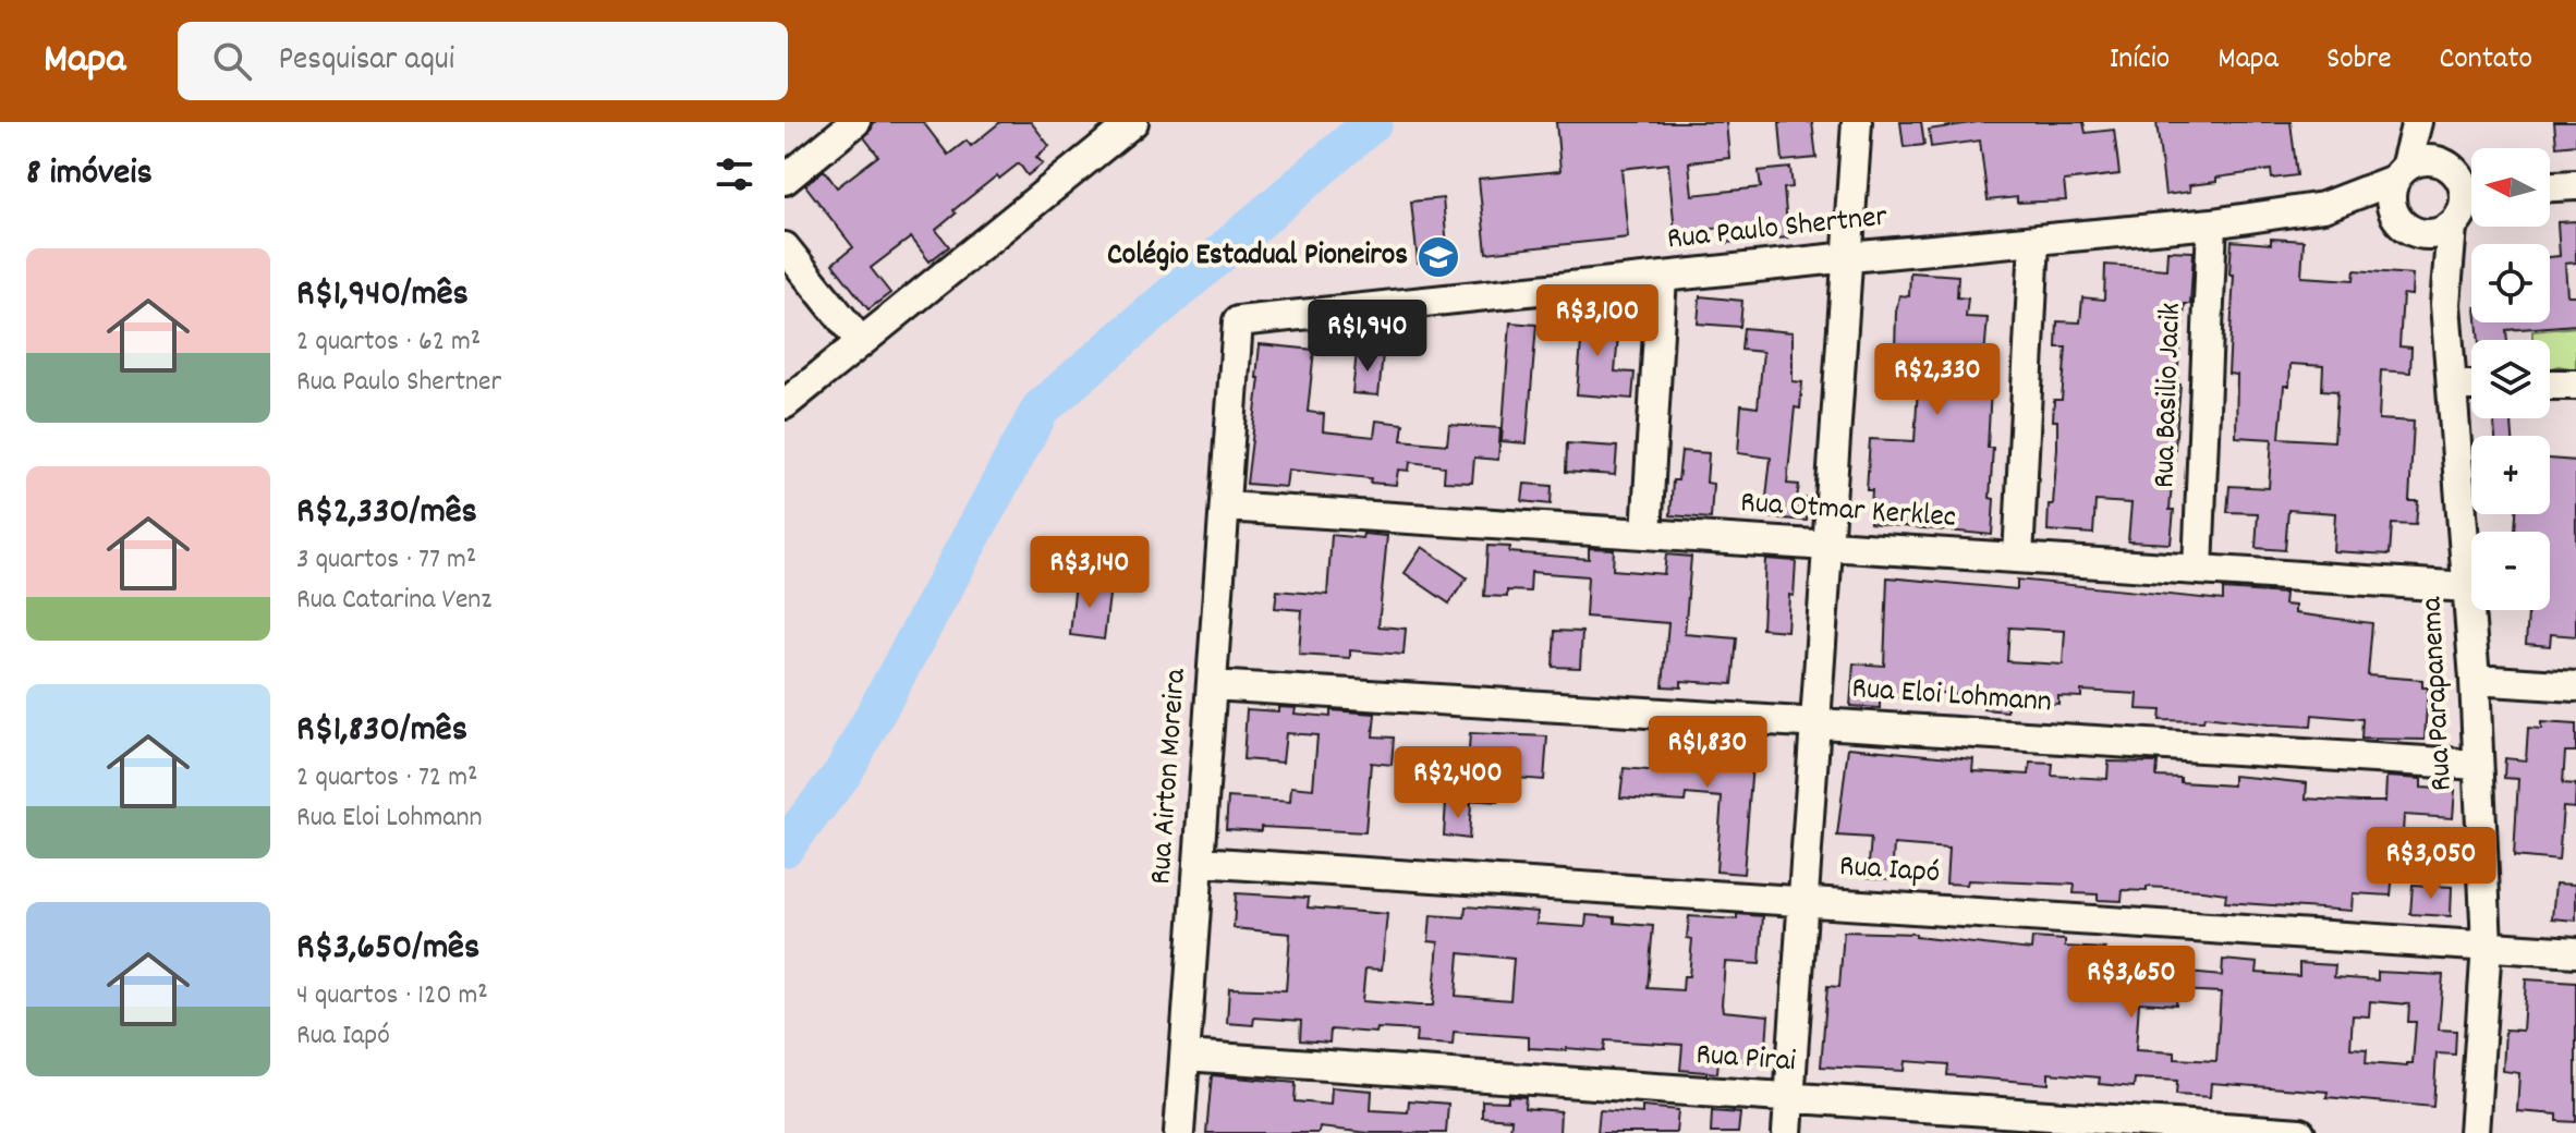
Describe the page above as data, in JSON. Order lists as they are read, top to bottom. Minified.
{"streets":{"street":["Rua Paulo Shertner","Rua Basilio Jacik","Rua Otmar Kerklec","Rua Parapanema","Rua Eloi Lohmann","Rua Airton Moreira","Rua Iapó","Rua Pirai"]},"crossings":[["Rua Paulo Shertner","Rua Basilio Jacik"],["Rua Paulo Shertner","Rua Parapanema"],["Rua Paulo Shertner","Rua Airton Moreira"],["Rua Basilio Jacik","Rua Otmar Kerklec"],["Rua Otmar Kerklec","Rua Parapanema"],["Rua Otmar Kerklec","Rua Airton Moreira"],["Rua Parapanema","Rua Eloi Lohmann"],["Rua Parapanema","Rua Iapó"],["Rua Eloi Lohmann","Rua Airton Moreira"],["Rua Airton Moreira","Rua Iapó"],["Rua Airton Moreira","Rua Pirai"]],"places":{"school or university":["Colégio Estadual Pioneiros"]},"north":"left","page":{"header":"Mapa","search":"Pesquisar aqui","nav":["Início","Mapa","Sobre","Contato"],"heading":"8 imóveis","map_buttons":["+","−"],"list":[{"name":"R$1,940/mês","note":"2 quartos · 62 m² · Rua Paulo Shertner"},{"name":"R$2,330/mês","note":"3 quartos · 77 m² · Rua Catarina Venz"},{"name":"R$1,830/mês","note":"2 quartos · 72 m² · Rua Eloi Lohmann"},{"name":"R$3,650/mês","note":"4 quartos · 120 m² · Rua Iapó"}],"price":["R$3,100","R$1,940","R$2,330","R$3,140","R$1,830","R$2,400","R$3,050","R$3,650"]}}
